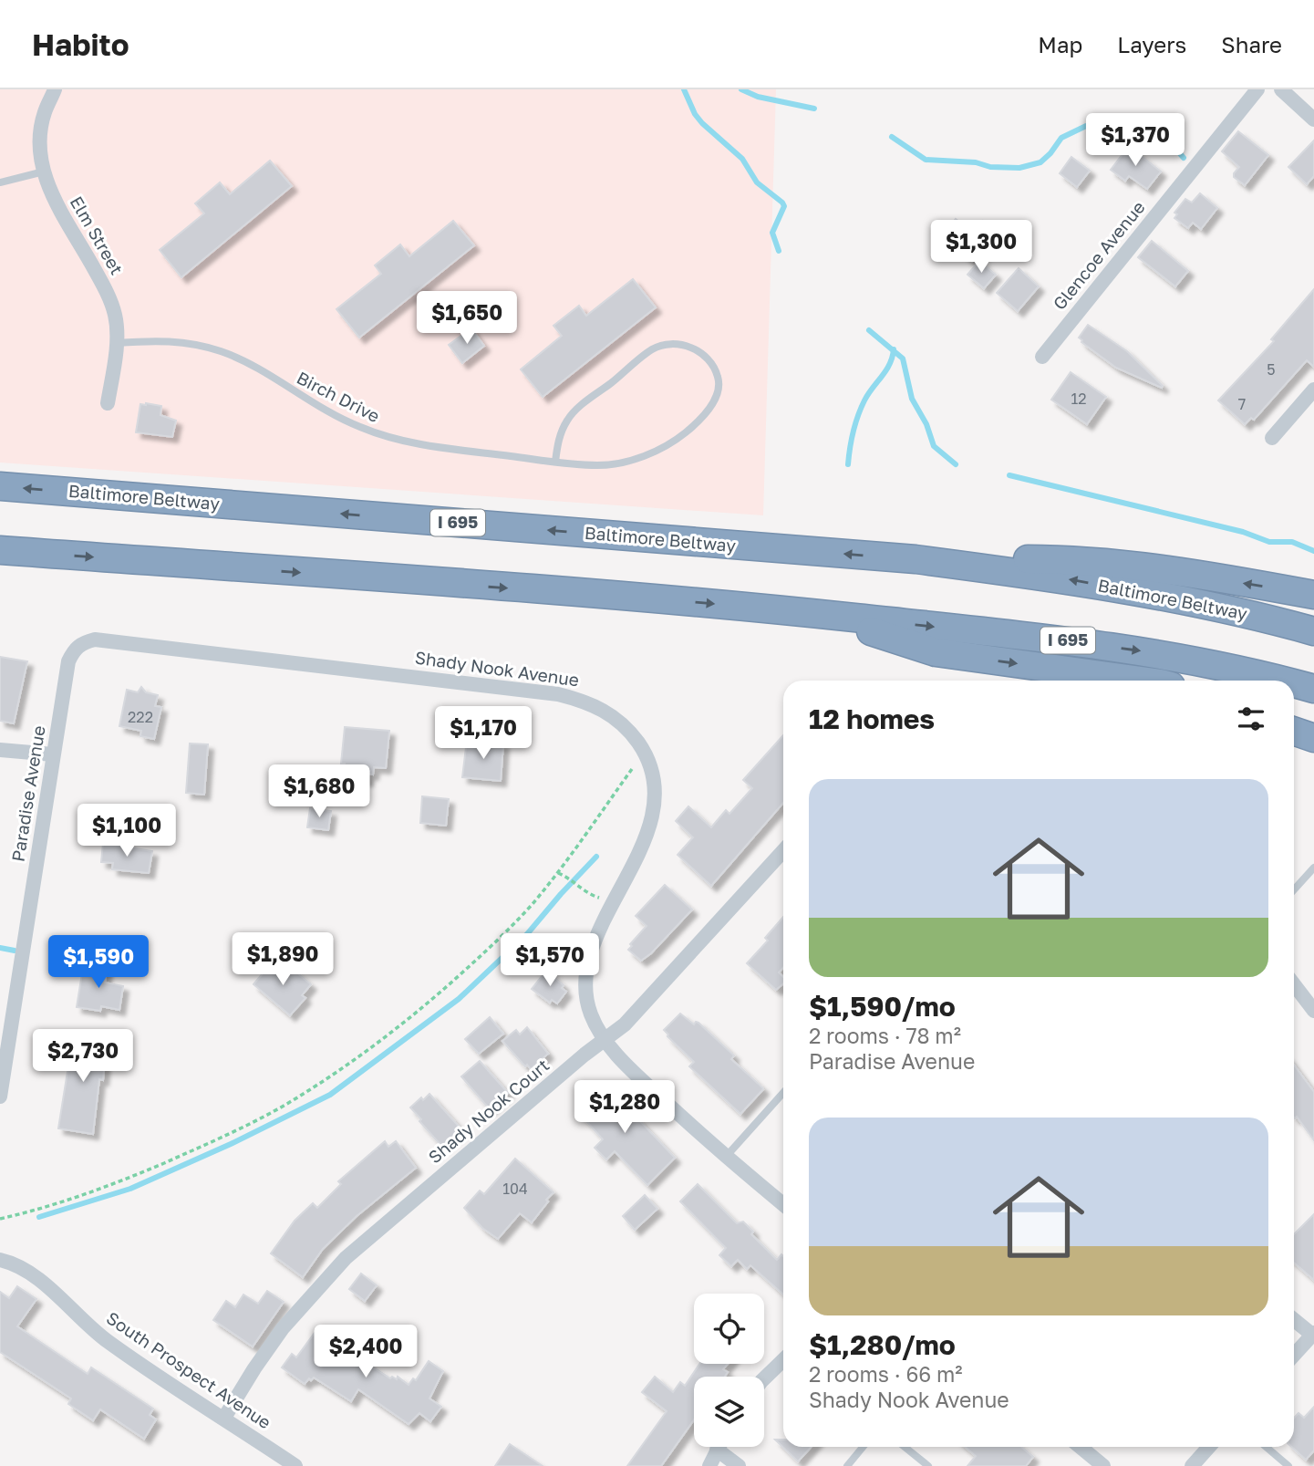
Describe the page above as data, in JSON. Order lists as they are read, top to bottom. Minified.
{"streets":{"highway":["Baltimore Beltway","I 695"],"street":["Elm Street","Glencoe Avenue","Shady Nook Avenue","Paradise Avenue","Shady Nook Court","South Prospect Avenue"],"lane":["Birch Drive"]},"crossings":[["Elm Street","Birch Drive"],["Shady Nook Avenue","Paradise Avenue"],["Shady Nook Avenue","Shady Nook Court"],["Shady Nook Court","South Prospect Avenue"]],"house_numbers":["5","12","7","222","104"],"page":{"header":"Habito","nav":["Map","Layers","Share"],"price":["$1,370","$1,300","$1,650","$1,170","$1,680","$1,100","$1,890","$1,570","$1,590","$2,730","$1,280","$2,400"],"heading":"12 homes","list":[{"name":"$1,590/mo","note":"2 rooms · 78 m² · Paradise Avenue"},{"name":"$1,280/mo","note":"2 rooms · 66 m² · Shady Nook Avenue"}]}}
